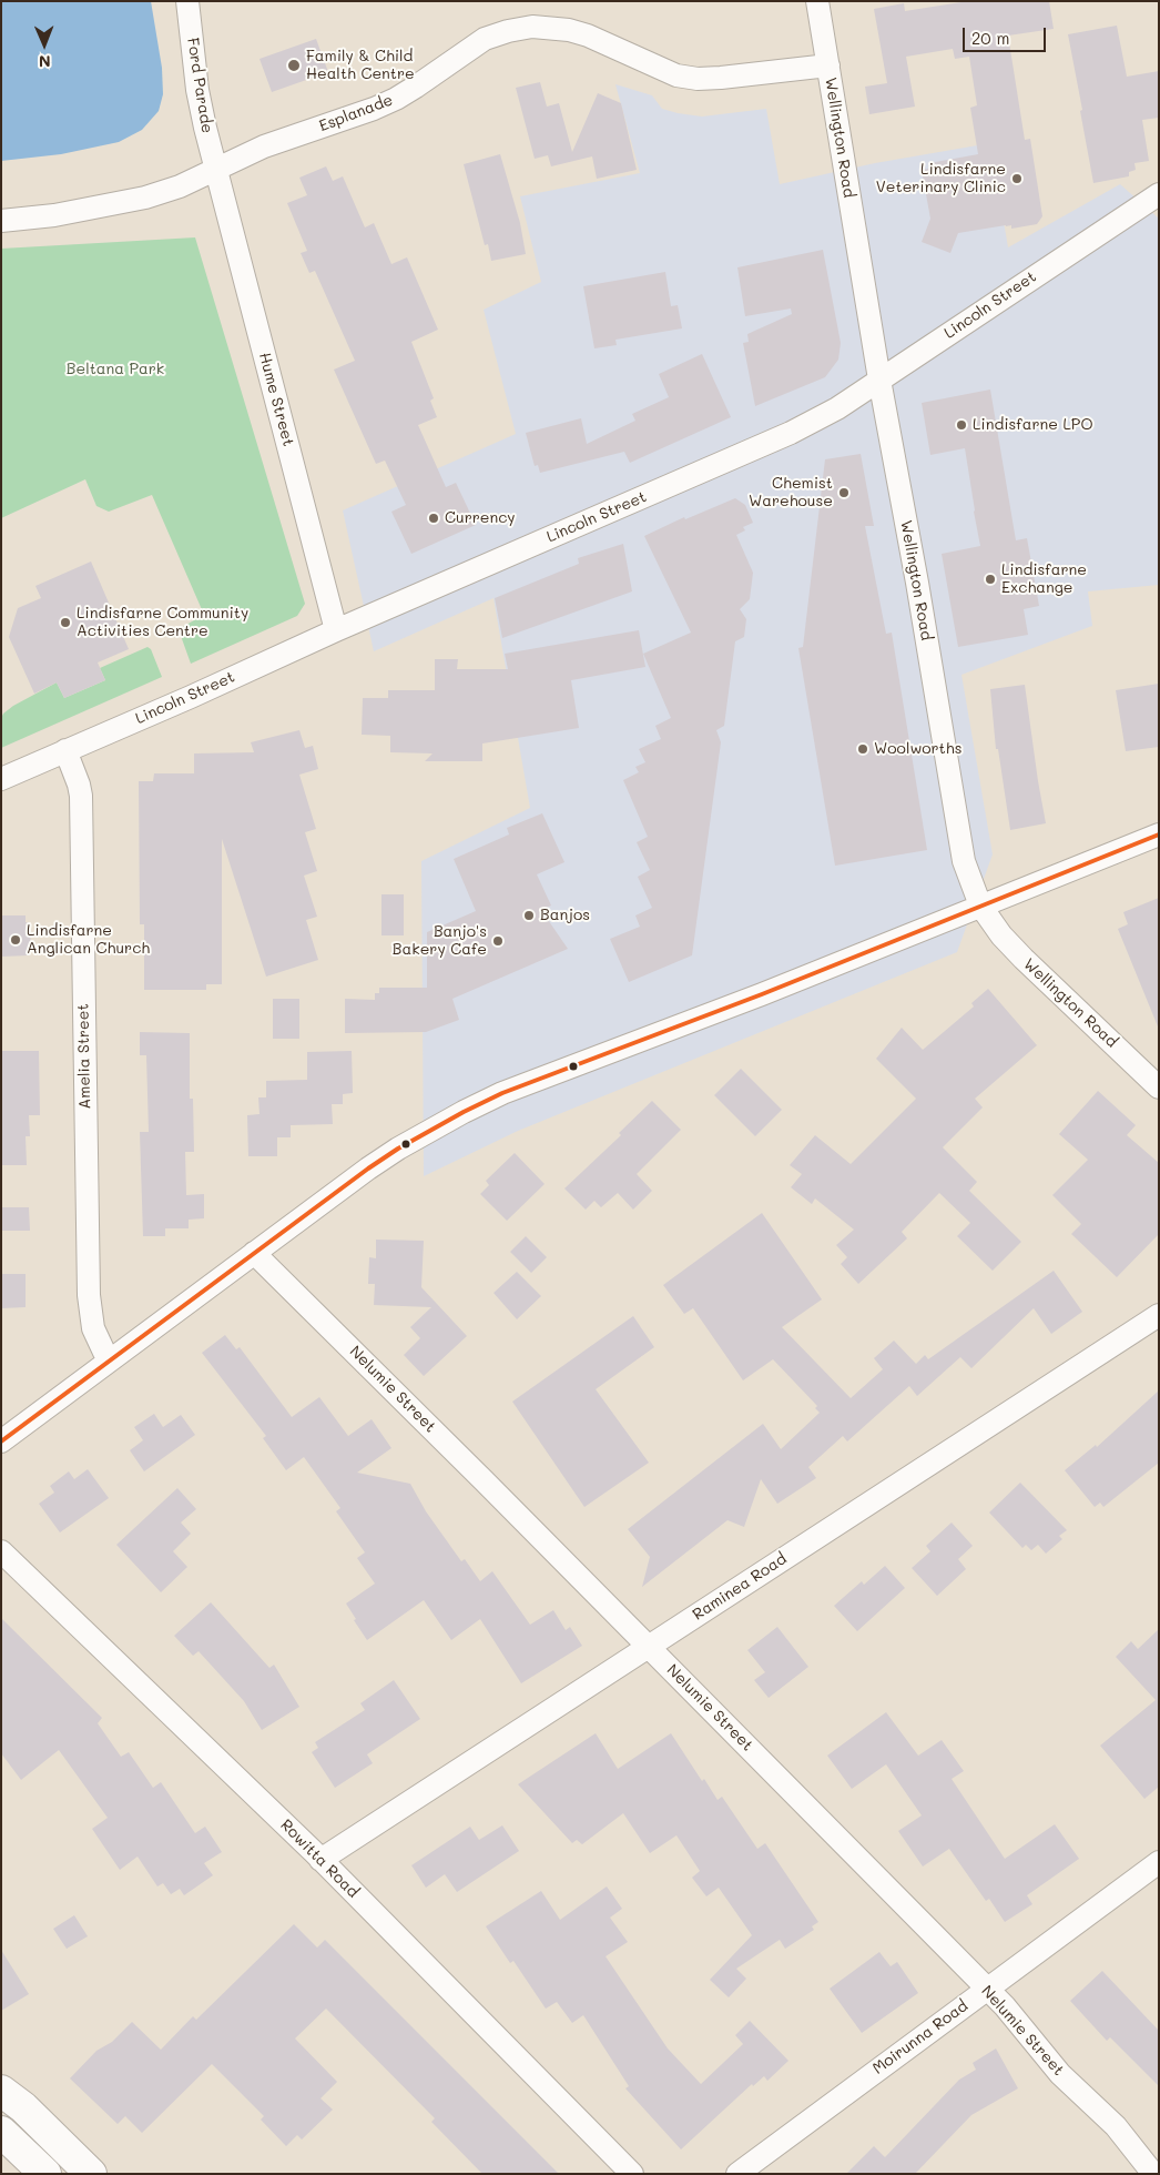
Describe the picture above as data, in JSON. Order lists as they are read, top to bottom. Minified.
{"streets":{"street":["Ford Parade","Esplanade","Wellington Road","Lincoln Street","Hume Street","Amelia Street","Nelumie Street","Raminea Road","Rowitta Road","Moirunna Road"]},"crossings":[["Ford Parade","Esplanade"],["Ford Parade","Hume Street"],["Esplanade","Wellington Road"],["Esplanade","Hume Street"],["Wellington Road","Lincoln Street"],["Lincoln Street","Hume Street"],["Lincoln Street","Amelia Street"],["Nelumie Street","Raminea Road"],["Nelumie Street","Moirunna Road"],["Raminea Road","Rowitta Road"]],"parks":["Beltana Park"],"places":["Family & Child Health Centre","Lindisfarne Veterinary Clinic","Lindisfarne LPO","Chemist Warehouse","Currency","Lindisfarne Exchange","Lindisfarne Community Activities Centre","Woolworths","Banjos","Lindisfarne Anglican Church","Banjo's Bakery Cafe"],"scale_bar":"20 m","north":"bottom"}
